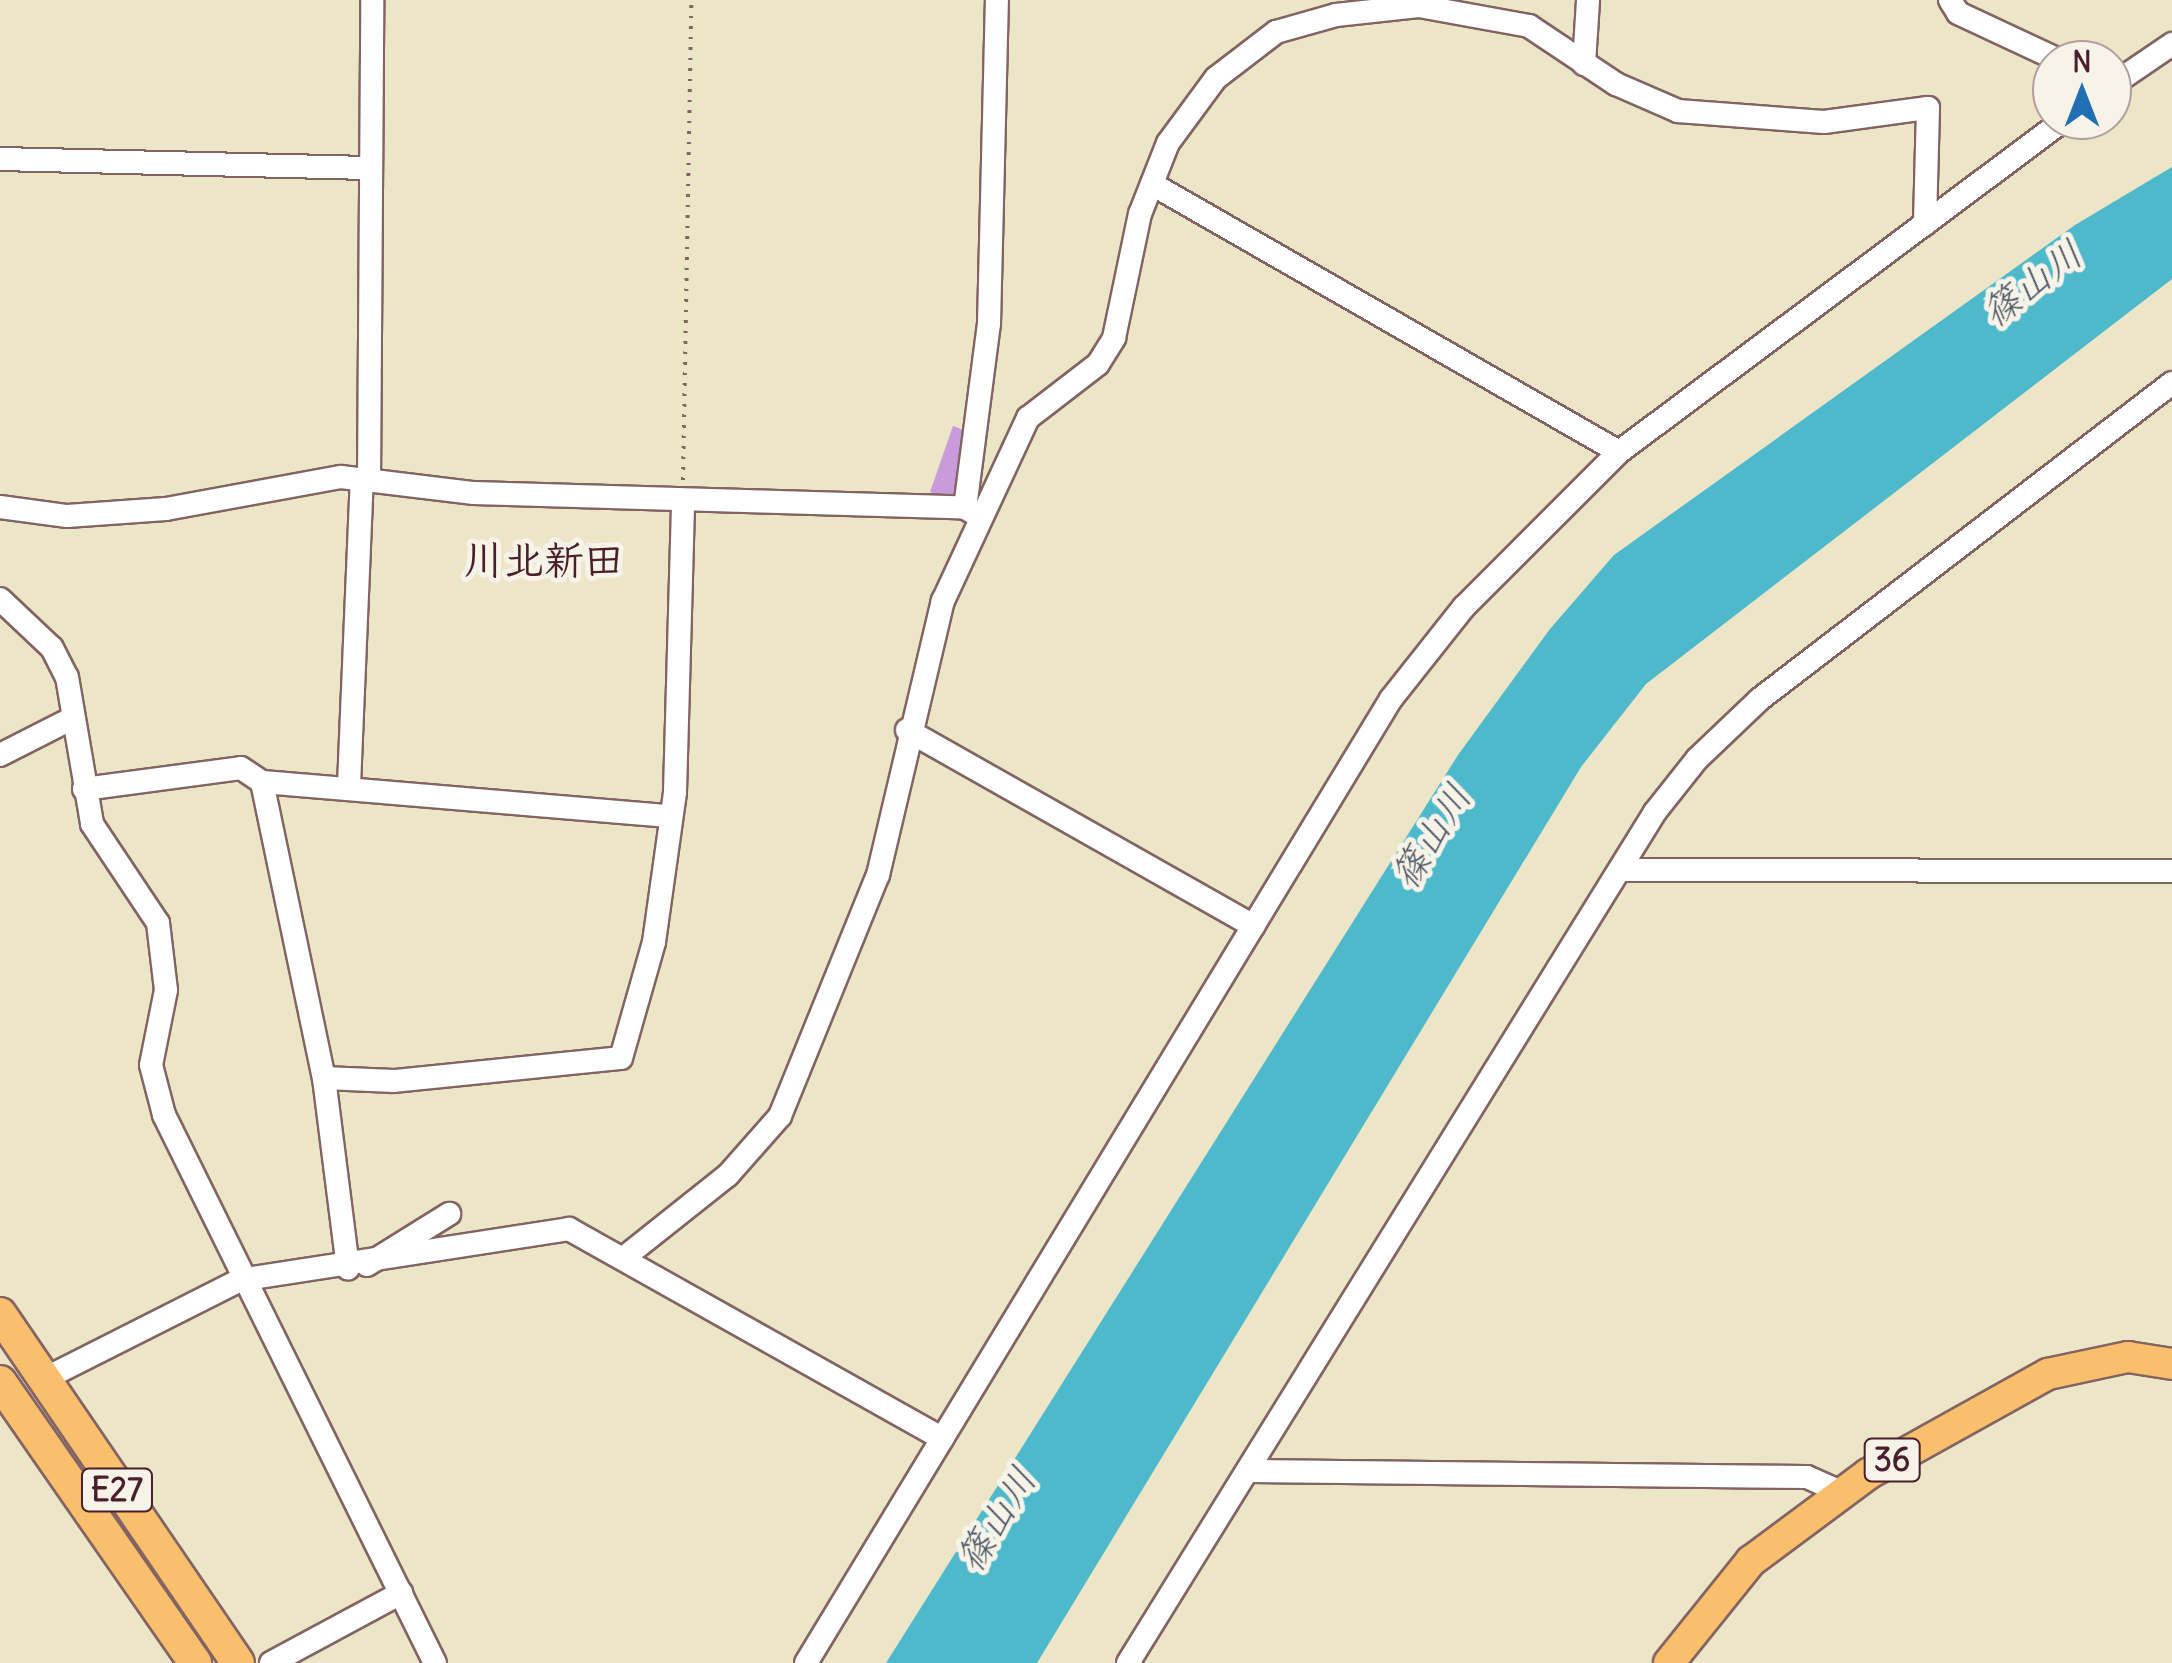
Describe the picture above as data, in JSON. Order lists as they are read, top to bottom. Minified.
{"streets":{"highway":["E27"],"main road":["36"]},"districts":["川北新田"],"water":["篠山川"],"north":"top"}
